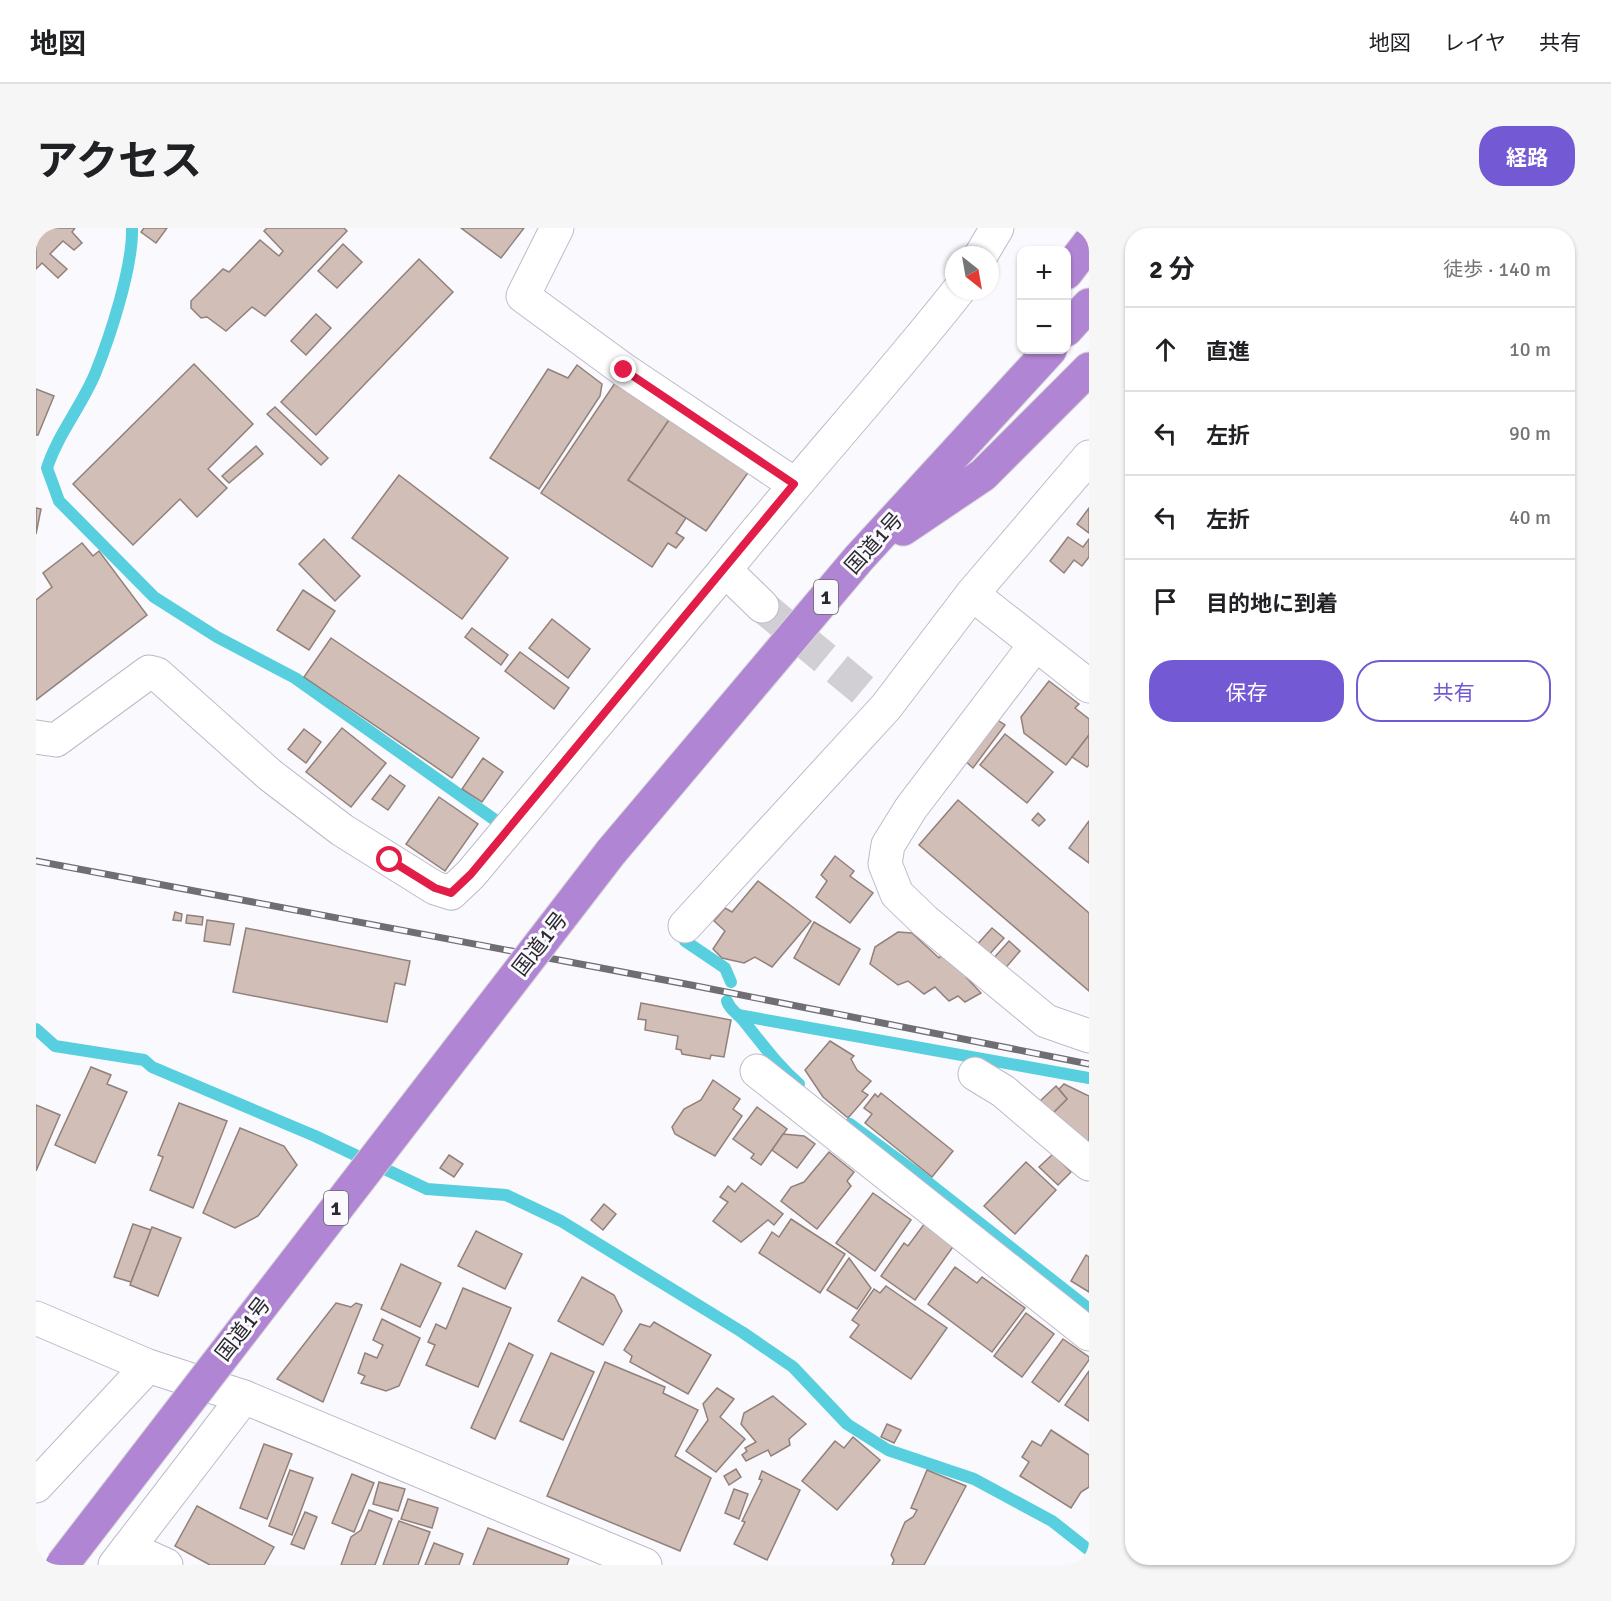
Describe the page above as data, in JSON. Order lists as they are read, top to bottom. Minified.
{"streets":{"highway":["国道1号","1"]},"crossings":[["国道1号","1"]],"north":"bottom right","page":{"header":"地図","nav":["地図","レイヤ","共有"],"title":"アクセス","buttons":["経路",["保存","共有"]],"heading":["2 分","徒歩 · 140 m"],"map_buttons":["+","−"],"list":[["直進","10 m"],["左折","90 m"],["左折","40 m"],"目的地に到着"]}}
